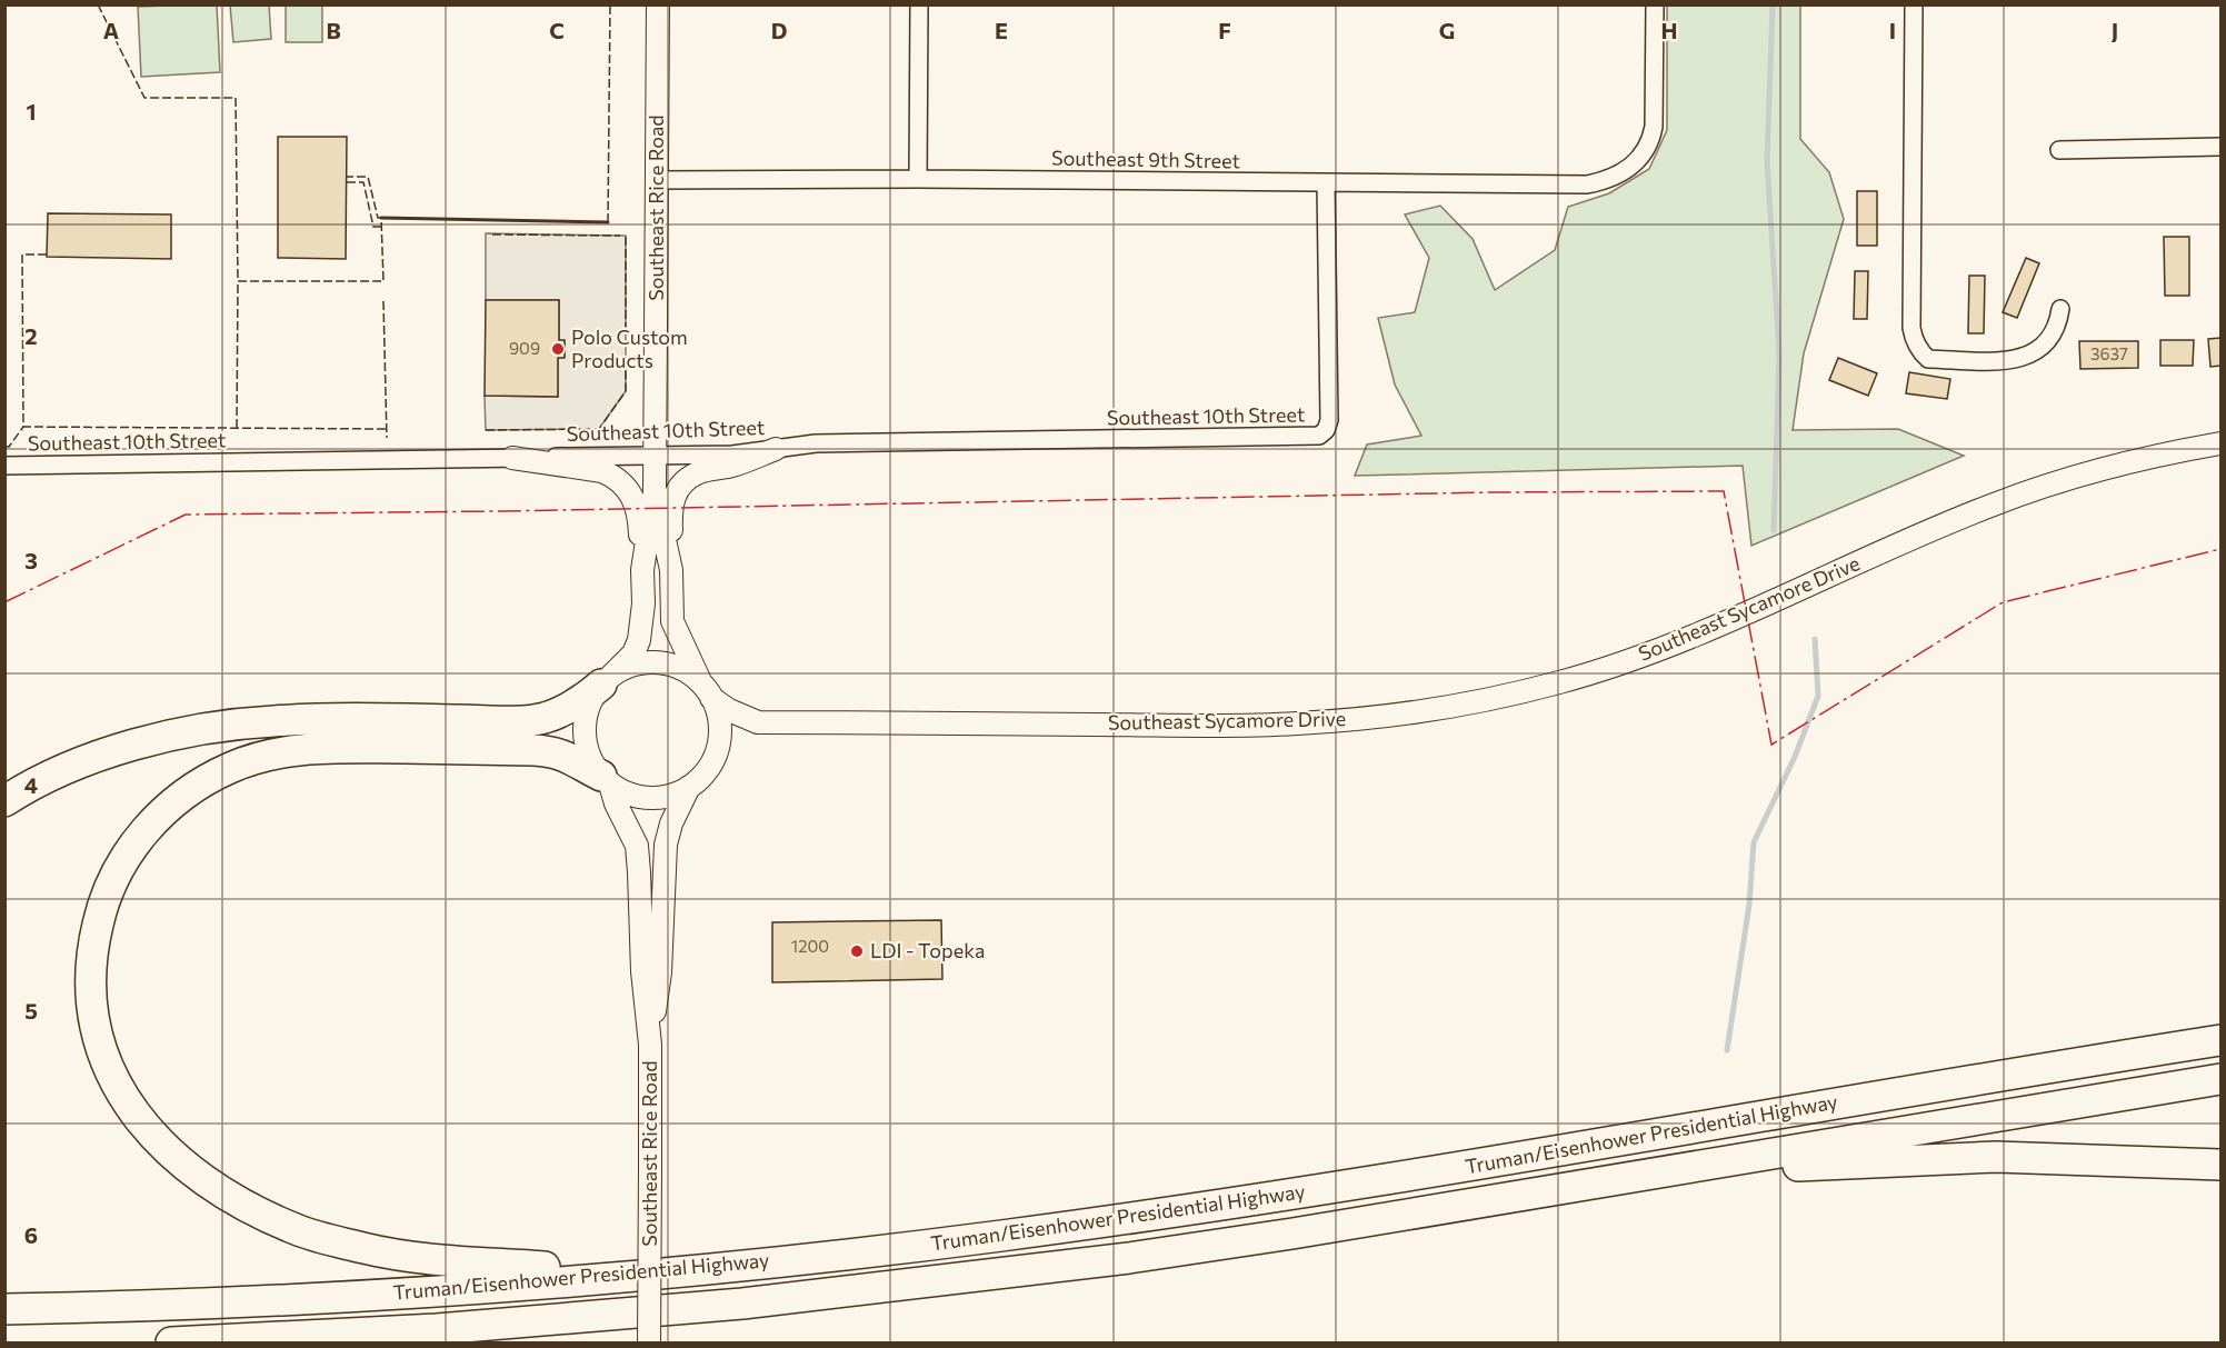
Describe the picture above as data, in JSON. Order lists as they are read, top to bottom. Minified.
{"streets":{"highway":["Truman/Eisenhower Presidential Highway"],"street":["Southeast 9th Street","Southeast Rice Road","Southeast 10th Street","Southeast Sycamore Drive"]},"crossings":[["Southeast 9th Street","Southeast Rice Road"],["Southeast 9th Street","Southeast 10th Street"],["Southeast Rice Road","Southeast 10th Street"],["Southeast Rice Road","Southeast Sycamore Drive"]],"places":["Polo Custom Products","LDI - Topeka"],"house_numbers":["909","3637","1200"],"grid":{"columns":["A","B","C","D","E","F","G","H","I","J"],"rows":["1","2","3","4","5","6"]}}
